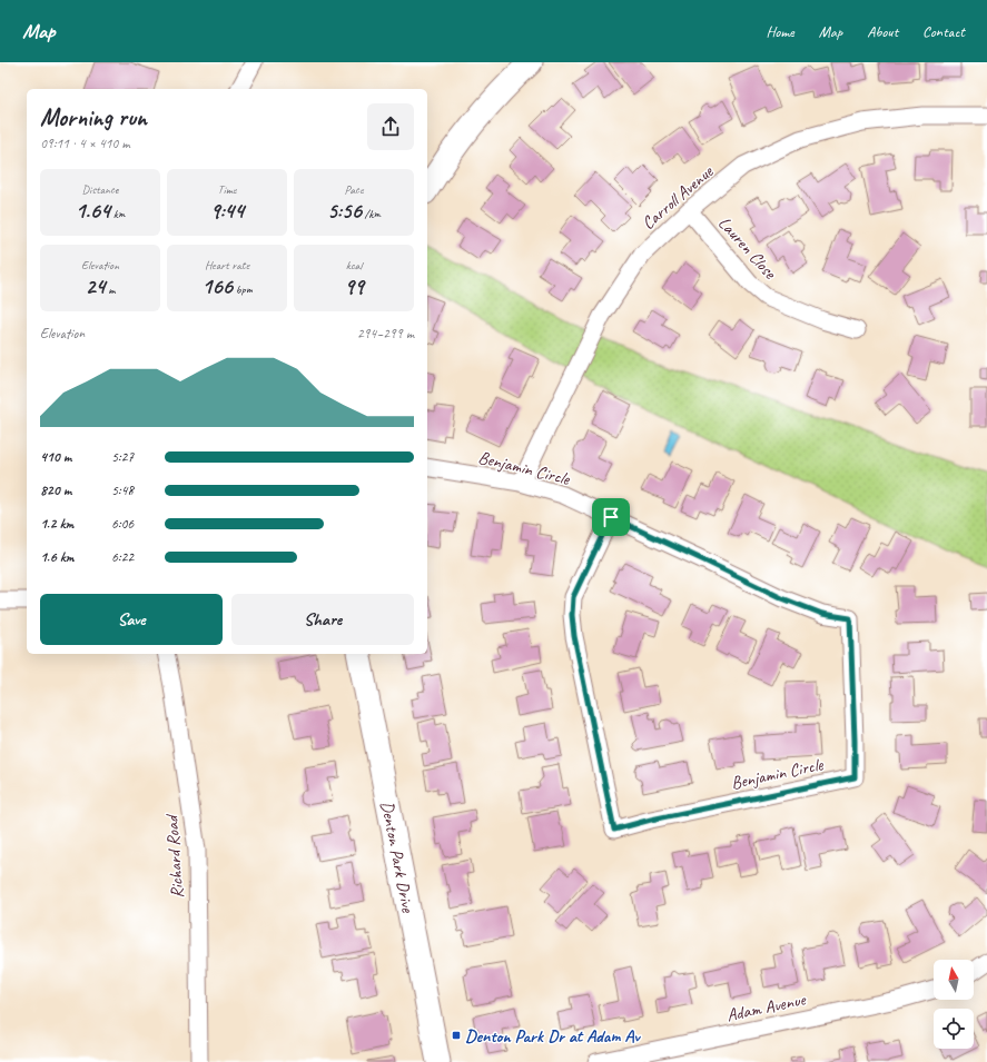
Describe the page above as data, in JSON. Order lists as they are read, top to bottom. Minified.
{"streets":{"main road":["Denton Park Drive"],"street":["Carroll Avenue","Lauren Close","Benjamin Circle","Richard Road","Adam Avenue"]},"crossings":[["Carroll Avenue","Lauren Close"],["Carroll Avenue","Benjamin Circle"]],"places":{"transit":["Denton Park Dr at Adam Av"]},"north":"top","page":{"header":"Map","nav":["Home","Map","About","Contact"],"heading":["Morning run","09:11 · 4 × 410 m"],"stats":[["Distance","1.64 km"],["Time","9:44"],["Pace","5:56 /km"],["Elevation","24 m"],["Heart rate","166 bpm"],["kcal","99"]],"chart":["Elevation","294–299 m"],"list":[{"name":"410 m","note":"5:27"},{"name":"820 m","note":"5:48"},{"name":"1.2 km","note":"6:06"},{"name":"1.6 km","note":"6:22"}],"buttons":["Save","Share"]}}
